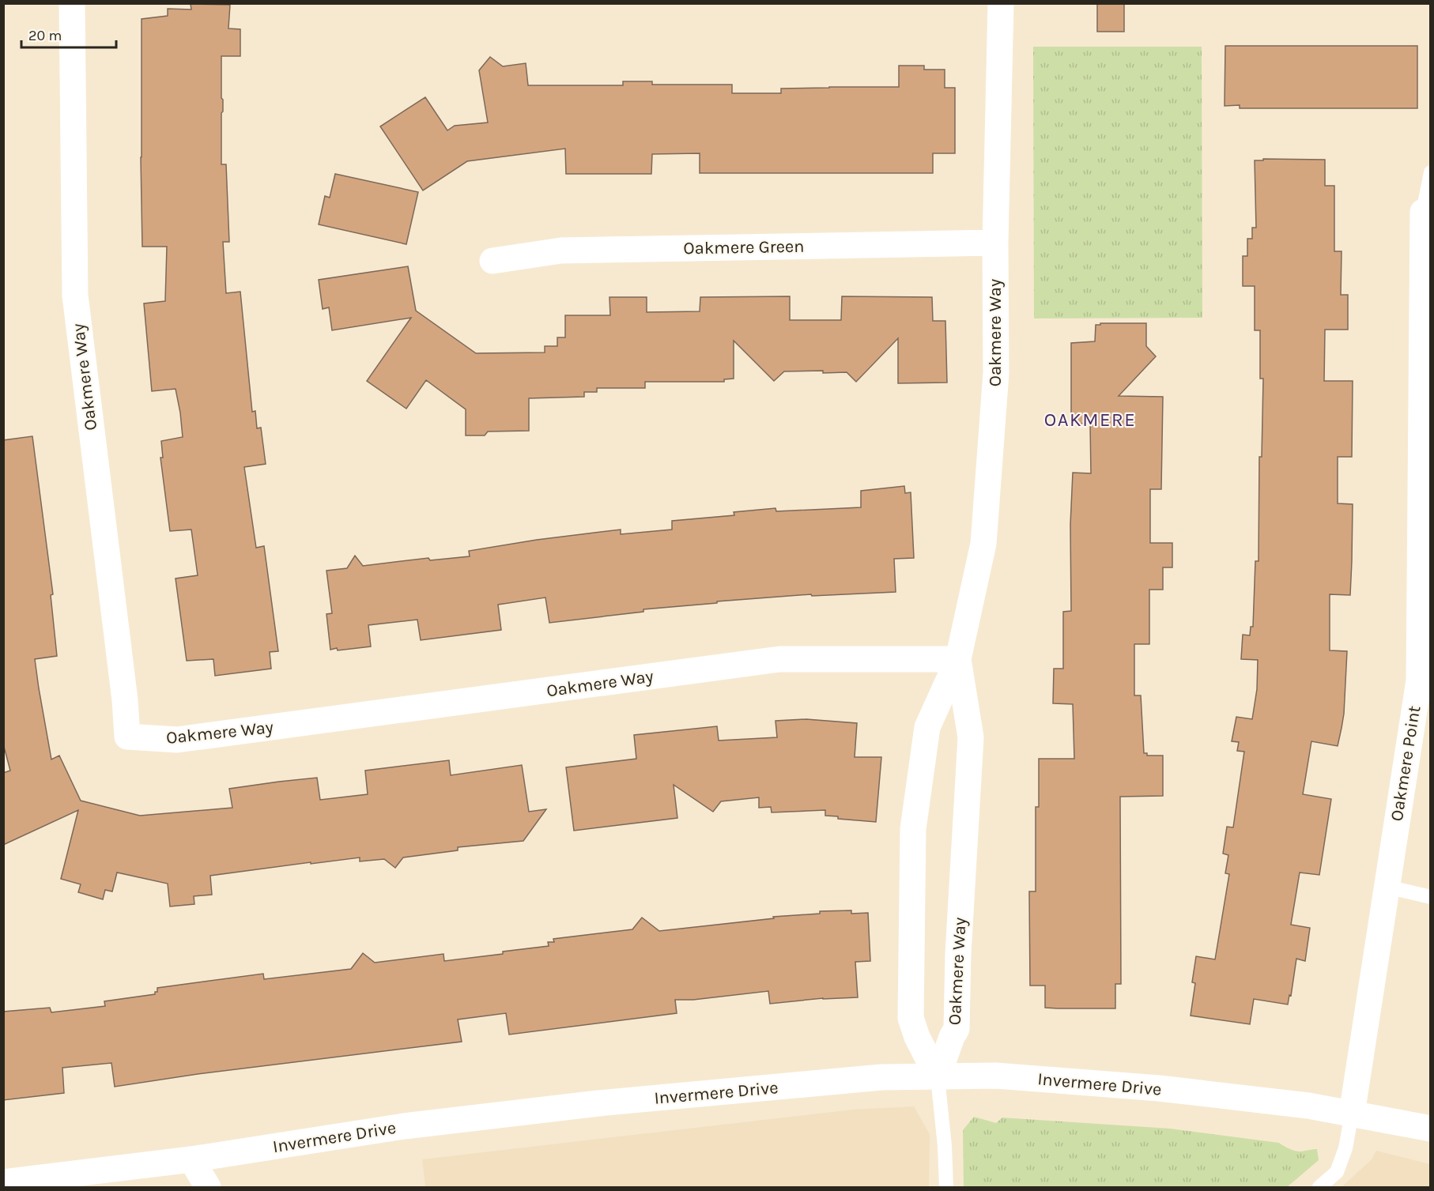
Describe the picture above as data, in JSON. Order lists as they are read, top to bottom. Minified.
{"streets":{"street":["Oakmere Green","Oakmere Way","Oakmere Point","Invermere Drive"]},"crossings":[["Oakmere Green","Oakmere Way"],["Oakmere Way","Invermere Drive"],["Oakmere Point","Invermere Drive"]],"districts":["OAKMERE"],"scale_bar":"20 m"}
